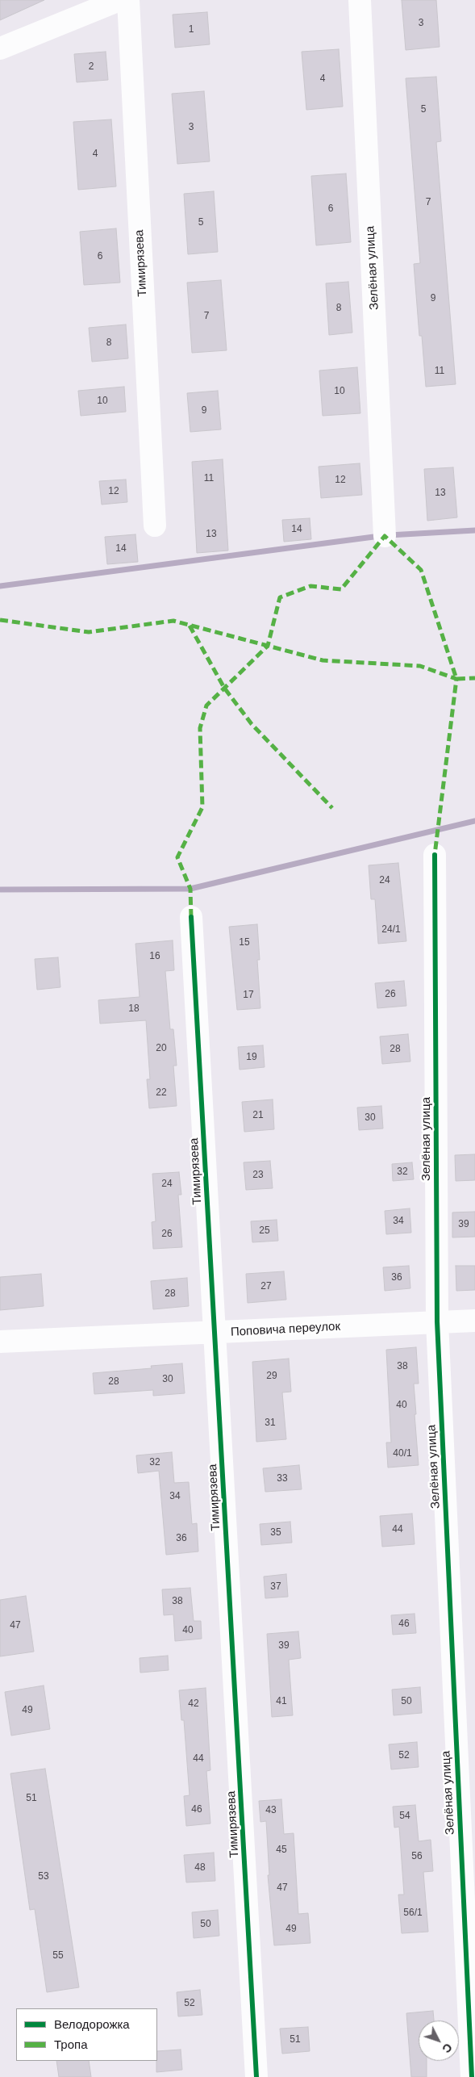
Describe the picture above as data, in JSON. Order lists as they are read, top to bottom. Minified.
{"streets":{"street":["Тимирязева","Зелёная улица","Поповича переулок"]},"crossings":[["Тимирязева","Поповича переулок"],["Зелёная улица","Поповича переулок"]],"house_numbers":["3","1","2","4","5","3","4","7","6","5","6","9","8","7","8","11","10","10","9","11","12","12","13","14","13","14","24","24/1","15","16","26","17","18","20","28","19","22","21","30","32","23","24","34","39","25","26","36","27","28","38","29","30","28","40","31","40/1","32","33","34","44","35","36","37","38","46","47","40","39","41","50","42","49","52","44","51","46","43","54","45","56","48","53","47","56/1","50","49","55","52","51"],"legend":["Велодорожка","Тропа"],"north":"bottom right"}
